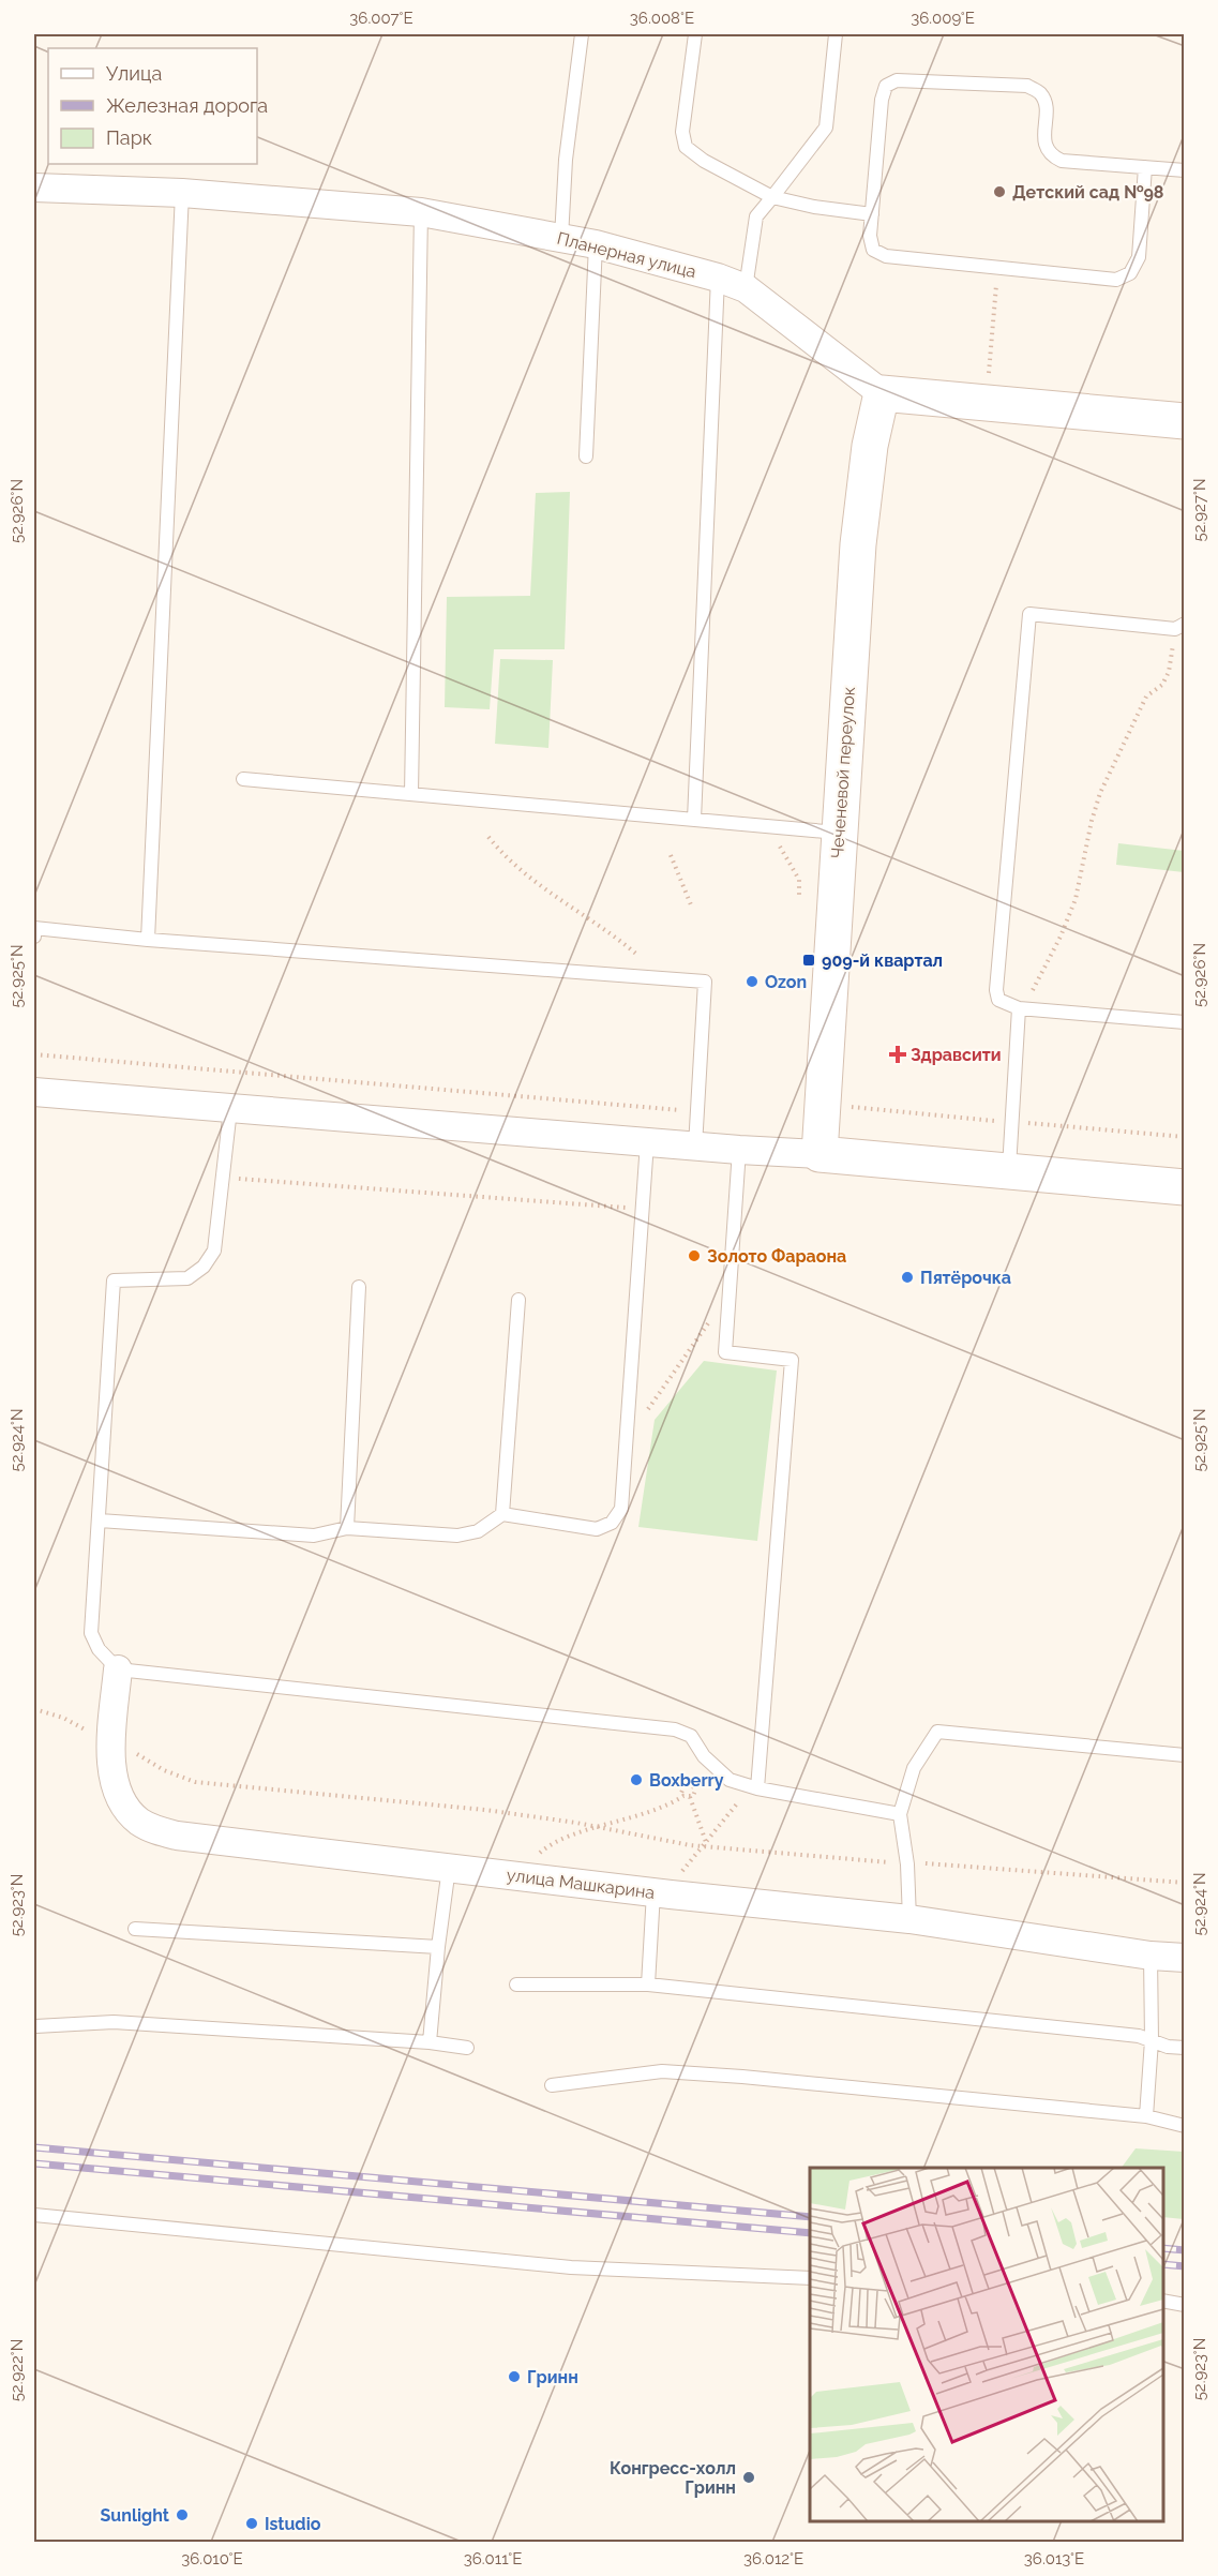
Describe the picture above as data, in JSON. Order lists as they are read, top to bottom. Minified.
{"streets":{"street":["Планерная улица","Чеченевой переулок","улица Машкарина"]},"crossings":[["Планерная улица","Чеченевой переулок"]],"places":{"other":["Детский сад №98","Ozon","Золото Фараона","Пятёрочка","Boxberry","Гринн","Конгресс-холл Гринн","Sunlight","Istudio"],"transit":["909-й квартал"],"health":["Здравсити"]},"legend":["Улица","Железная дорога","Парк"],"coordinates":["36.007°E","36.008°E","36.009°E","52.927°N","52.926°N","52.925°N","52.924°N","52.923°N","52.922°N","36.010°E","36.011°E","36.012°E","36.013°E"]}
